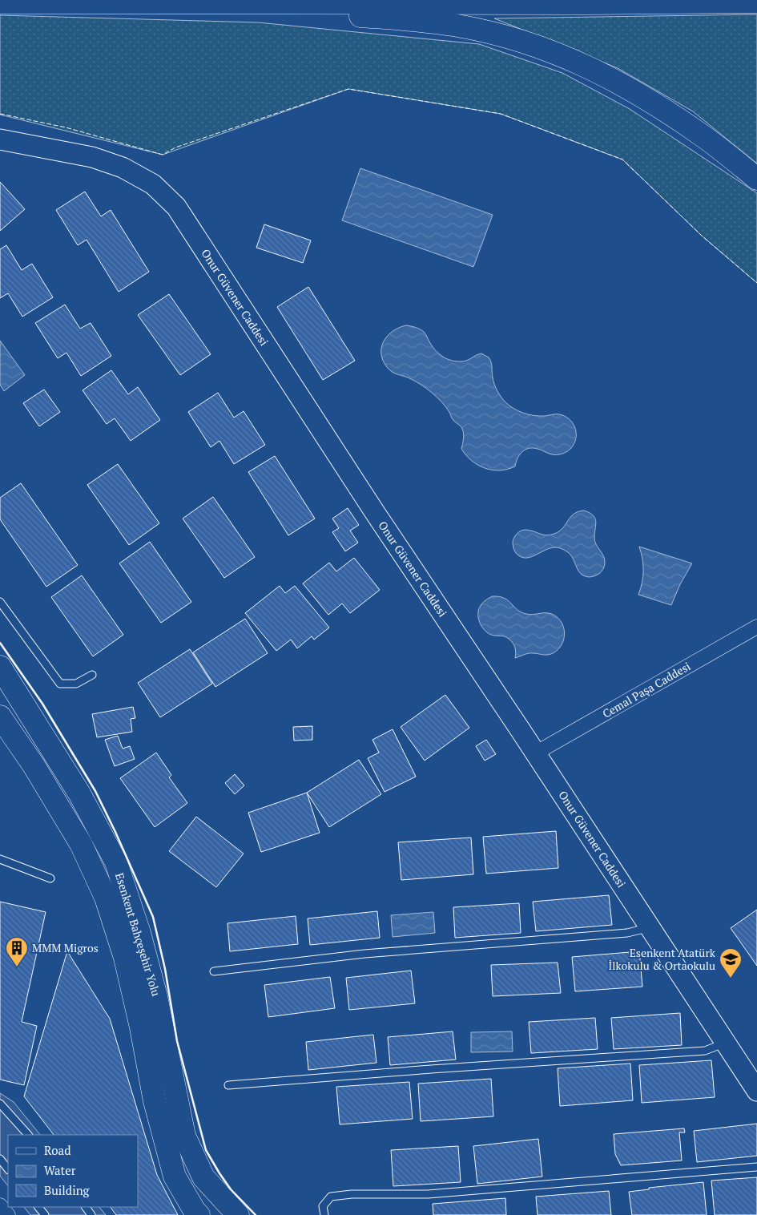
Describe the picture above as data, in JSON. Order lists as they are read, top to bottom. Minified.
{"streets":{"main road":["Esenkent Bahçeşehir Yolu"],"street":["Onur Güvener Caddesi","Cemal Paşa Caddesi"]},"crossings":[["Onur Güvener Caddesi","Cemal Paşa Caddesi"]],"places":{"building":["MMM Migros"],"school or university":["Esenkent Atatürk İlkokulu & Ortaokulu"]},"legend":["Road","Water","Building"]}
